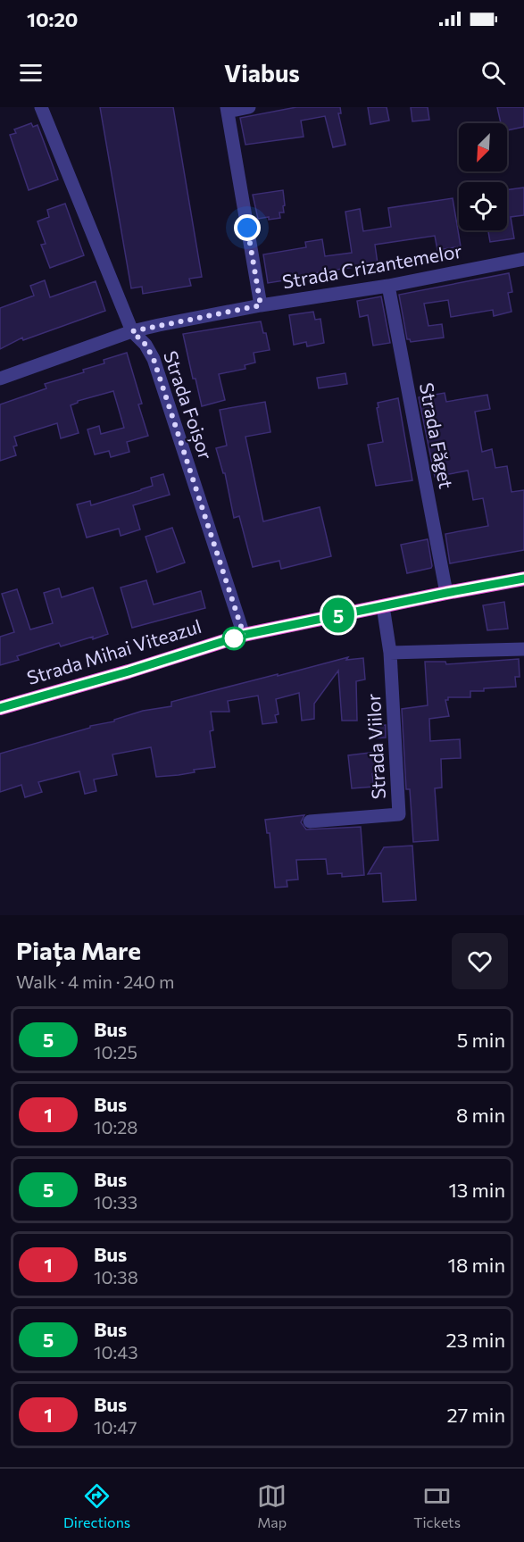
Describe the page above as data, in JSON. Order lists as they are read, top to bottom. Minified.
{"streets":{"highway":["Strada Mihai Viteazul"],"street":["Strada Crizantemelor","Strada Foișor","Strada Făget","Strada Viilor"]},"crossings":[["Strada Crizantemelor","Strada Foișor"],["Strada Crizantemelor","Strada Făget"],["Strada Foișor","Strada Mihai Viteazul"],["Strada Făget","Strada Mihai Viteazul"],["Strada Mihai Viteazul","Strada Viilor"]],"lines":["bus line 5"],"north":"bottom left","page":{"status":"10:20","header":"Viabus","on_map":"5","heading":["Piața Mare","Walk · 4 min · 240 m"],"list":[{"mark":"5","name":"Bus","note":"10:25","value":"5 min"},{"mark":"1","name":"Bus","note":"10:28","value":"8 min"},{"mark":"5","name":"Bus","note":"10:33","value":"13 min"},{"mark":"1","name":"Bus","note":"10:38","value":"18 min"},{"mark":"5","name":"Bus","note":"10:43","value":"23 min"},{"mark":"1","name":"Bus","note":"10:47","value":"27 min"}],"tabs":["Directions","Map","Tickets"]}}
